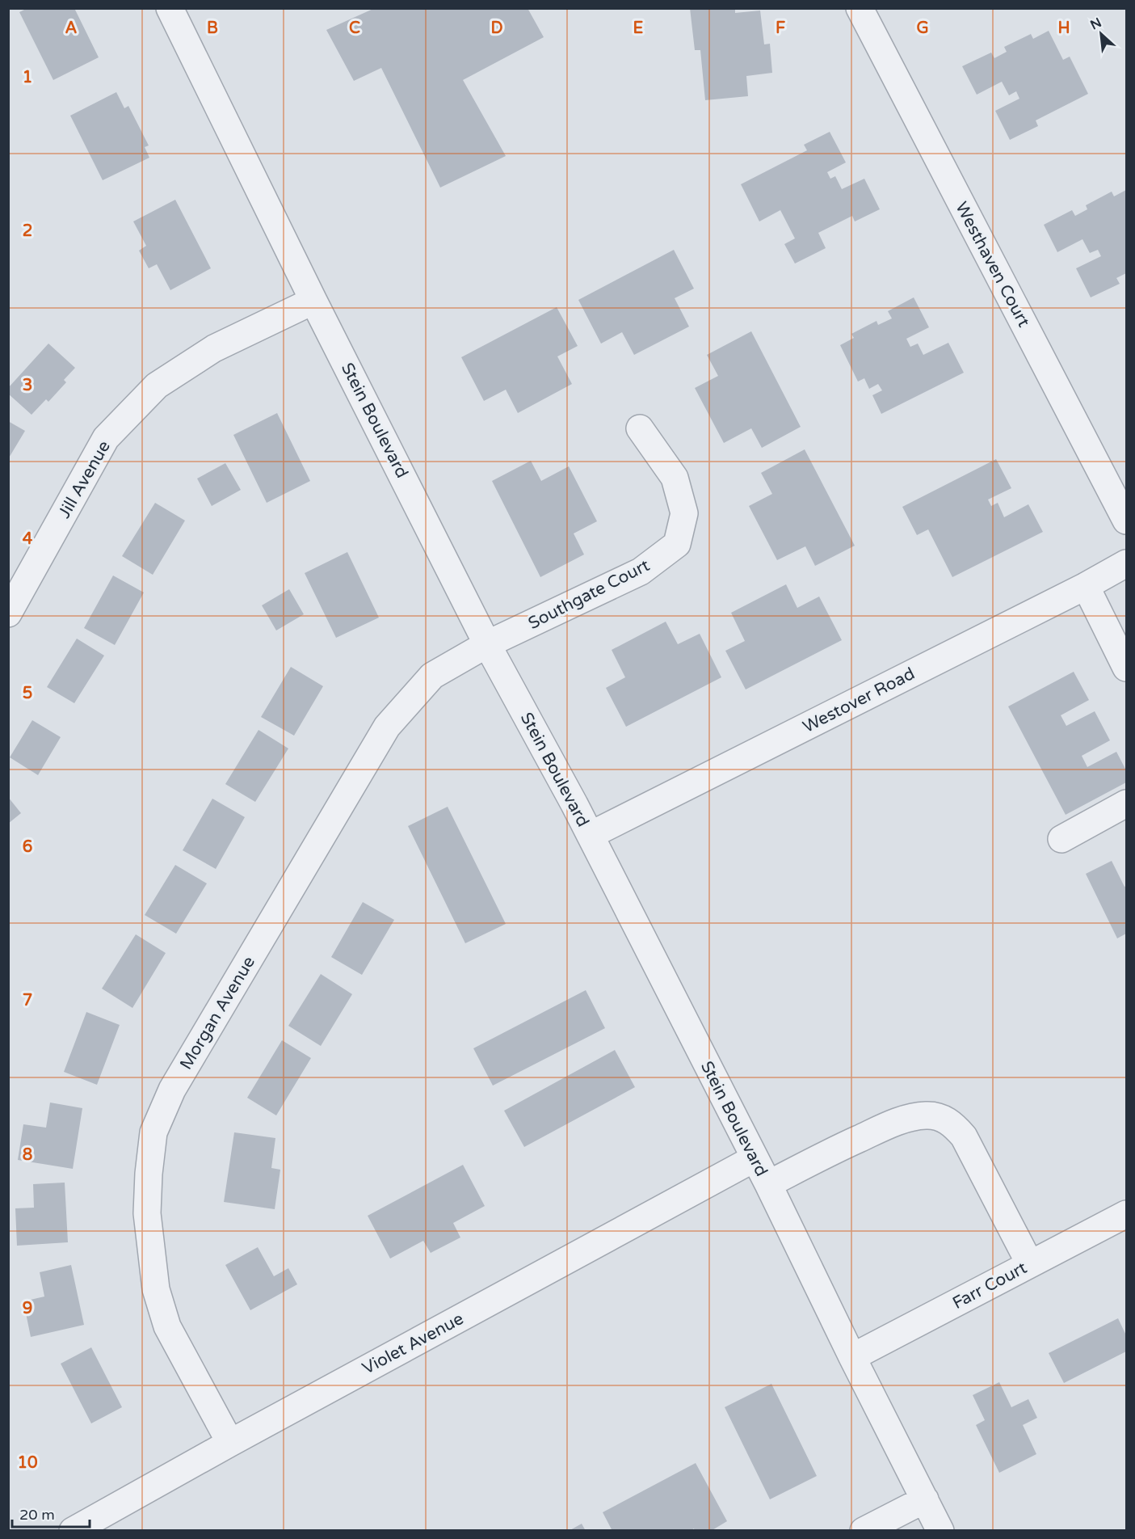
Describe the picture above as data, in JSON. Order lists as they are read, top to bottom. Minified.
{"streets":{"street":["Westhaven Court","Stein Boulevard","Jill Avenue","Southgate Court","Westover Road","Morgan Avenue","Farr Court","Violet Avenue"]},"crossings":[["Stein Boulevard","Jill Avenue"],["Stein Boulevard","Southgate Court"],["Stein Boulevard","Westover Road"],["Stein Boulevard","Morgan Avenue"],["Stein Boulevard","Farr Court"],["Stein Boulevard","Violet Avenue"],["Southgate Court","Morgan Avenue"],["Morgan Avenue","Violet Avenue"]],"scale_bar":"20 m","north":"top left","grid":{"columns":["A","B","C","D","E","F","G","H"],"rows":["1","2","3","4","5","6","7","8","9","10"]}}
